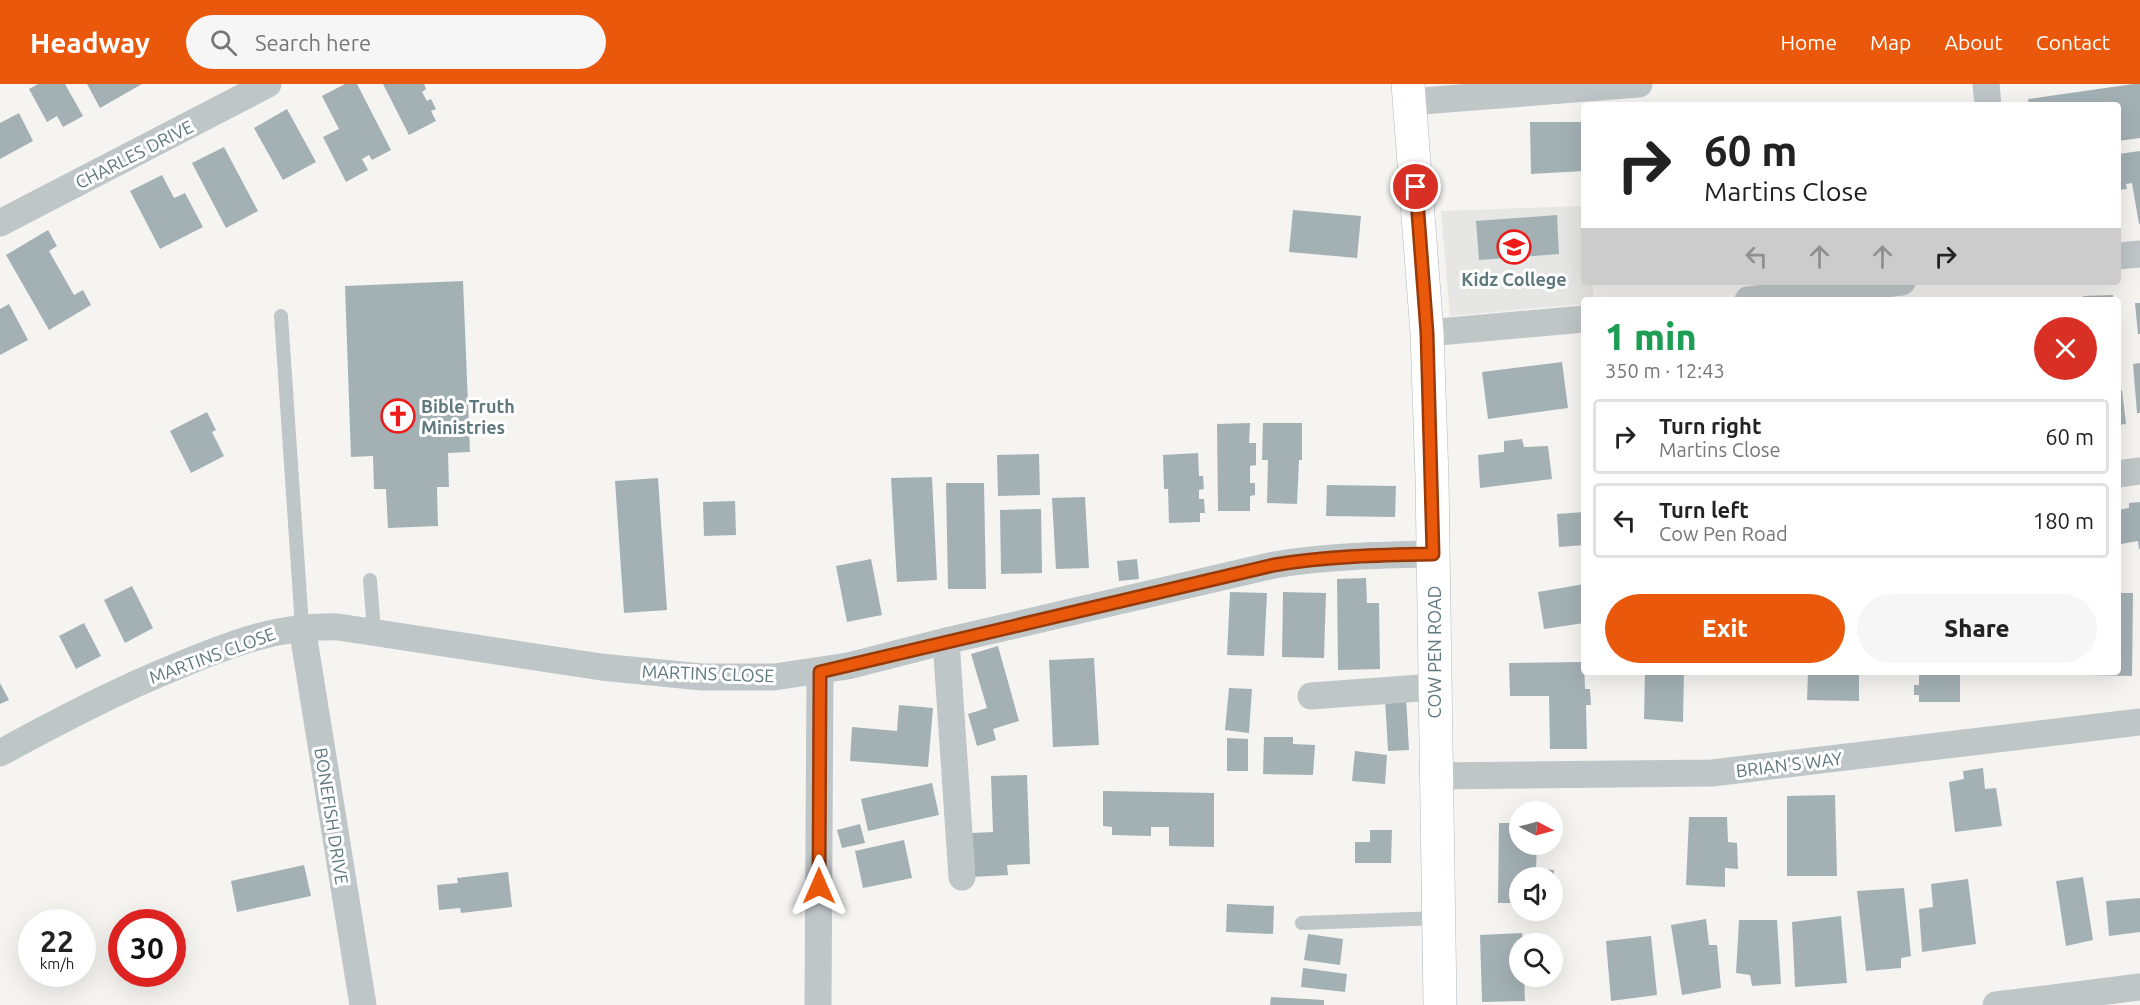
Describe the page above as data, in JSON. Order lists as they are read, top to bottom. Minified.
{"streets":{"main road":["COW PEN ROAD"],"street":["CHARLES DRIVE","MARTINS CLOSE","BRIAN'S WAY","BONEFISH DRIVE"]},"crossings":[["COW PEN ROAD","MARTINS CLOSE"],["COW PEN ROAD","BRIAN'S WAY"],["MARTINS CLOSE","BONEFISH DRIVE"]],"places":{"school or university":["Kidz College"],"church":["Bible Truth Ministries"]},"north":"right","page":{"header":"Headway","search":"Search here","nav":["Home","Map","About","Contact"],"turn":["60 m","Martins Close"],"heading":["1 min","350 m · 12:43"],"list":[{"name":"Turn right","note":"Martins Close","value":"60 m"},{"name":"Turn left","note":"Cow Pen Road","value":"180 m"}],"buttons":["Exit","Share"],"speed":"22 km/h","limit":"30"}}
